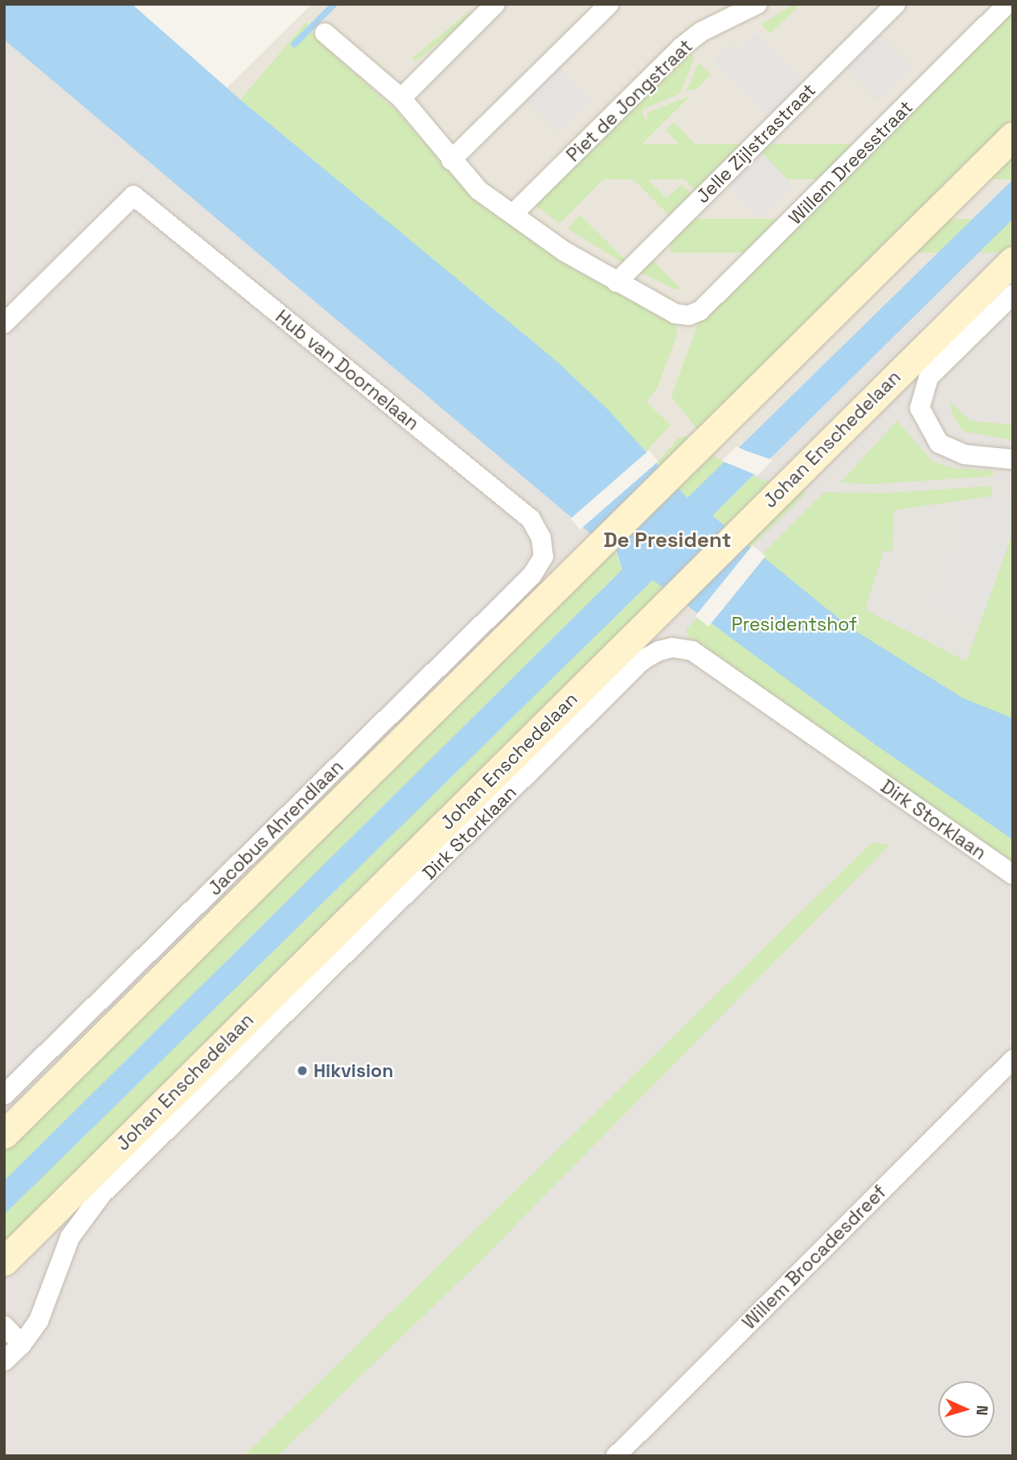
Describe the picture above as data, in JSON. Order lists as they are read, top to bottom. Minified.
{"streets":{"street":["Piet de Jongstraat","Jelle Zijlstrastraat","Willem Dreesstraat","Hub van Doornelaan","Johan Enschedelaan","Dirk Storklaan","Jacobus Ahrendlaan","Willem Brocadesdreef"]},"crossings":[["Jelle Zijlstrastraat","Willem Dreesstraat"],["Hub van Doornelaan","Jacobus Ahrendlaan"]],"districts":["De President"],"parks":["Presidentshof"],"places":["Hikvision"],"north":"right"}
